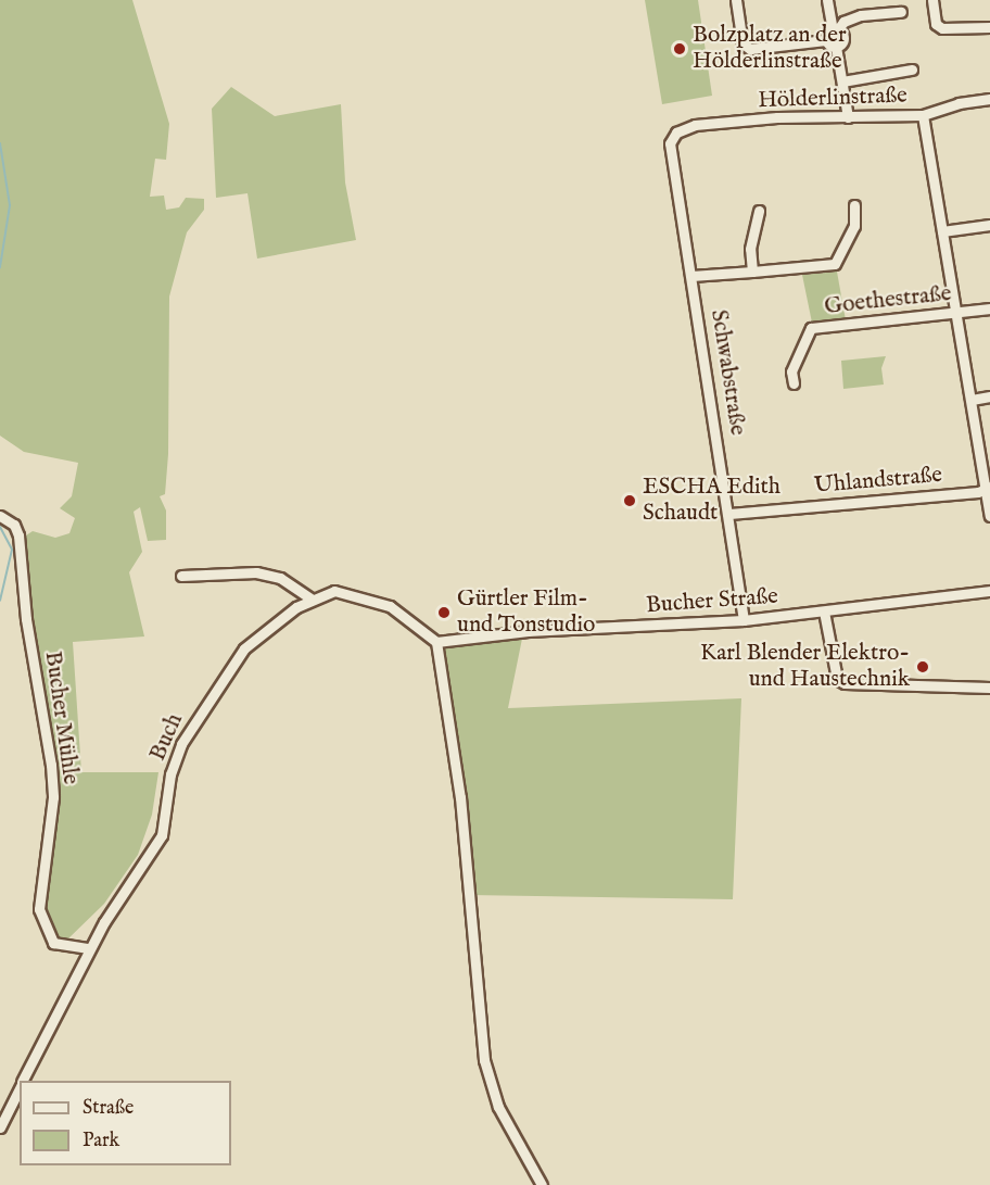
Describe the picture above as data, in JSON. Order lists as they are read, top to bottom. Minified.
{"streets":{"street":["Hölderlinstraße","Goethestraße","Schwabstraße","Uhlandstraße","Bucher Straße","Bucher Mühle","Buch"]},"crossings":[["Hölderlinstraße","Schwabstraße"],["Schwabstraße","Uhlandstraße"],["Schwabstraße","Bucher Straße"],["Bucher Straße","Buch"],["Bucher Mühle","Buch"]],"places":["Bolzplatz an der Hölderlinstraße","ESCHA Edith Schaudt","Gürtler Film- und Tonstudio","Karl Blender Elektro- und Haustechnik"],"legend":["Straße","Park"]}
